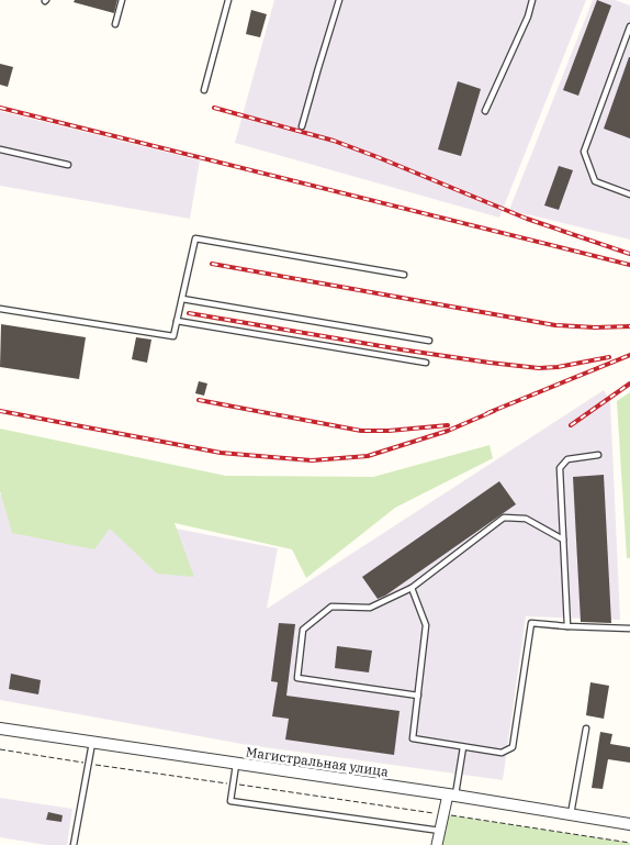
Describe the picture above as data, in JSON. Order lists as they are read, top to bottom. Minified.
{"streets":{"street":["Магистральная улица"]}}
